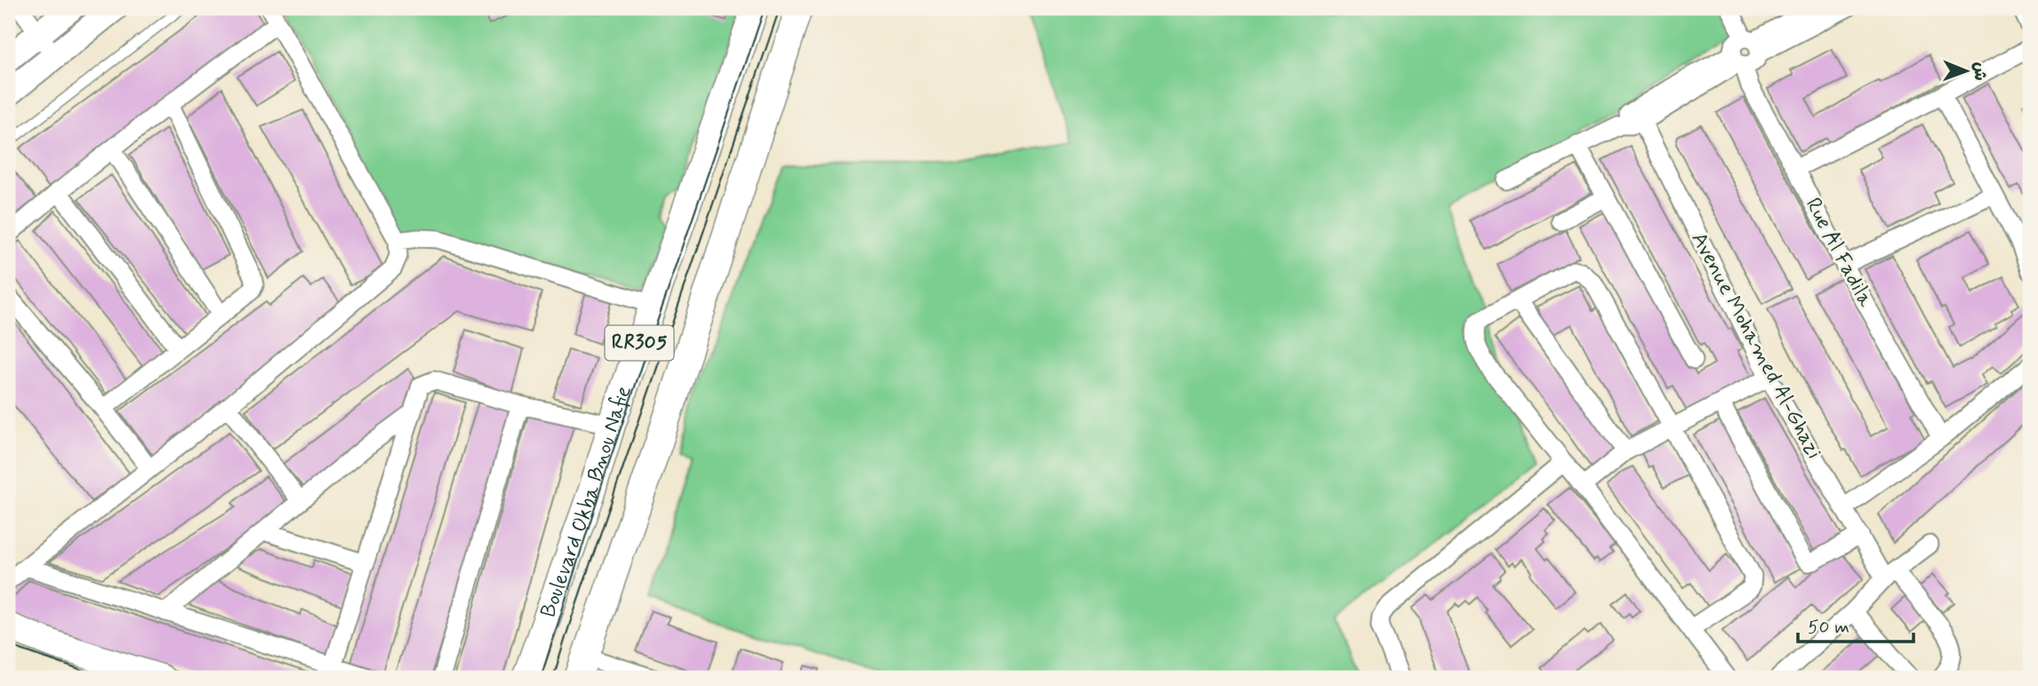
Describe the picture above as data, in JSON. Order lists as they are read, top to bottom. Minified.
{"streets":{"main road":["RR305","Boulevard Okba Bnou Nafie"],"street":["Rue Al Fadila","Avenue Mohamed Al-Ghazi"]},"scale_bar":"50 m","north":"right"}
